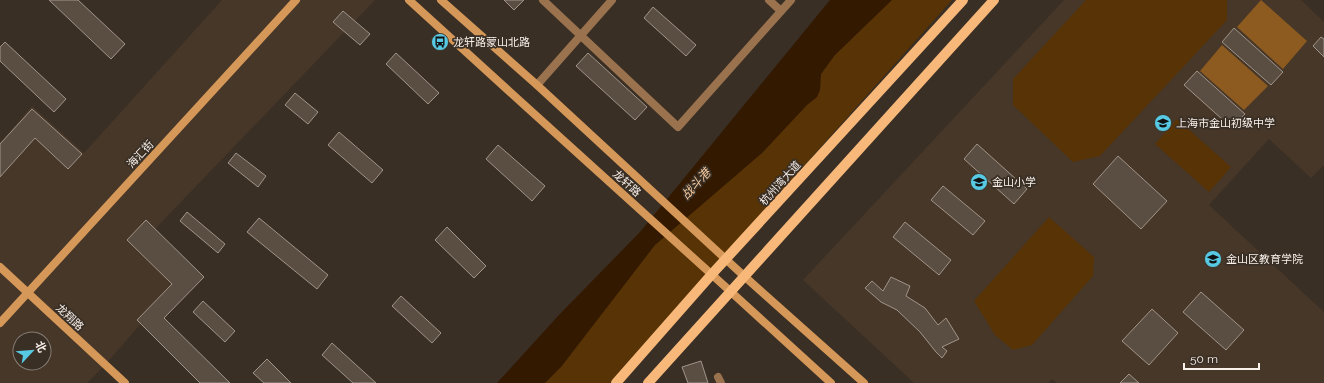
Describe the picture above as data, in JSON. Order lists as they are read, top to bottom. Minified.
{"streets":{"main road":["杭州湾大道"],"street":["海汇街","龙轩路","龙翔路"]},"crossings":[["海汇街","龙翔路"],["龙轩路","杭州湾大道"]],"water":["战斗港"],"places":{"bus stop":["龙轩路蒙山北路"],"school or university":["上海市金山初级中学","金山小学","金山区教育学院"]},"scale_bar":"50 m","north":"top right"}
